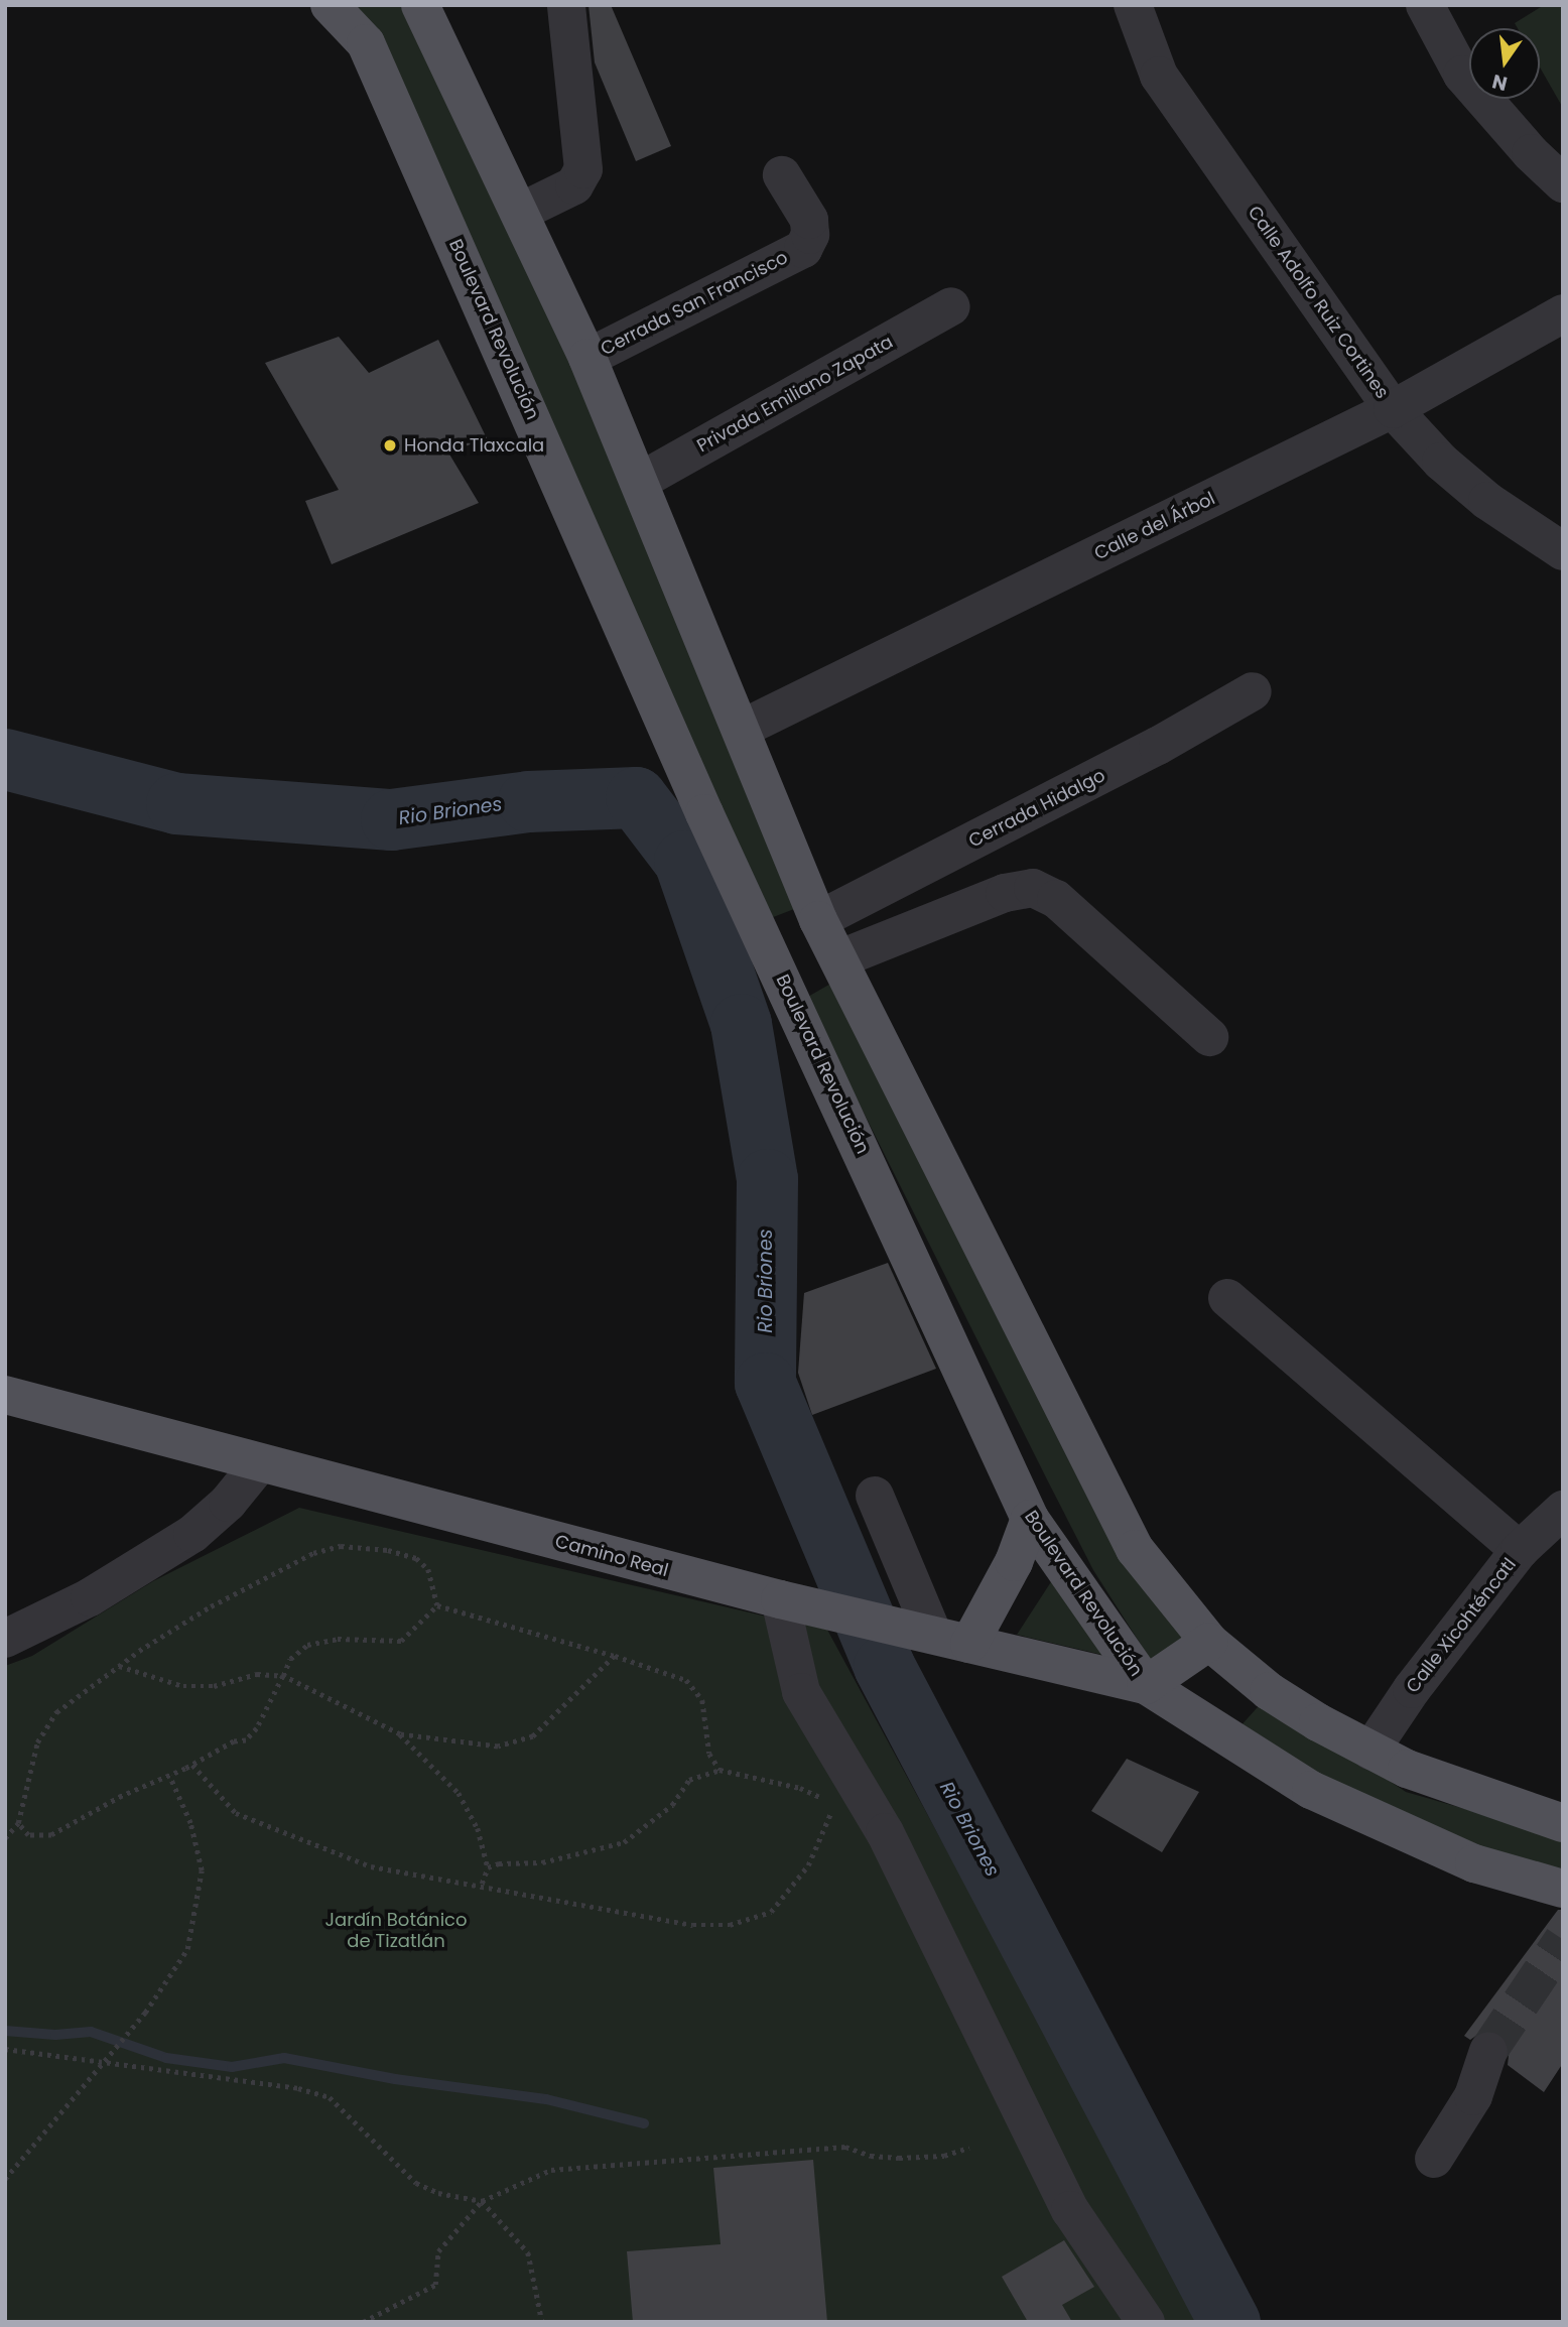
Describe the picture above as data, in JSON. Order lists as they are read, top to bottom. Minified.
{"streets":{"main road":["Boulevard Revolución","Camino Real"],"street":["Calle Adolfo Ruiz Cortines","Cerrada San Francisco","Privada Emiliano Zapata","Calle del Árbol","Cerrada Hidalgo","Calle Xicohténcatl"]},"crossings":[["Calle Adolfo Ruiz Cortines","Calle del Árbol"],["Boulevard Revolución","Camino Real"]],"water":["Rio Briones"],"parks":["Jardín Botánico de Tizatlán"],"places":["Honda Tlaxcala"],"north":"bottom"}
